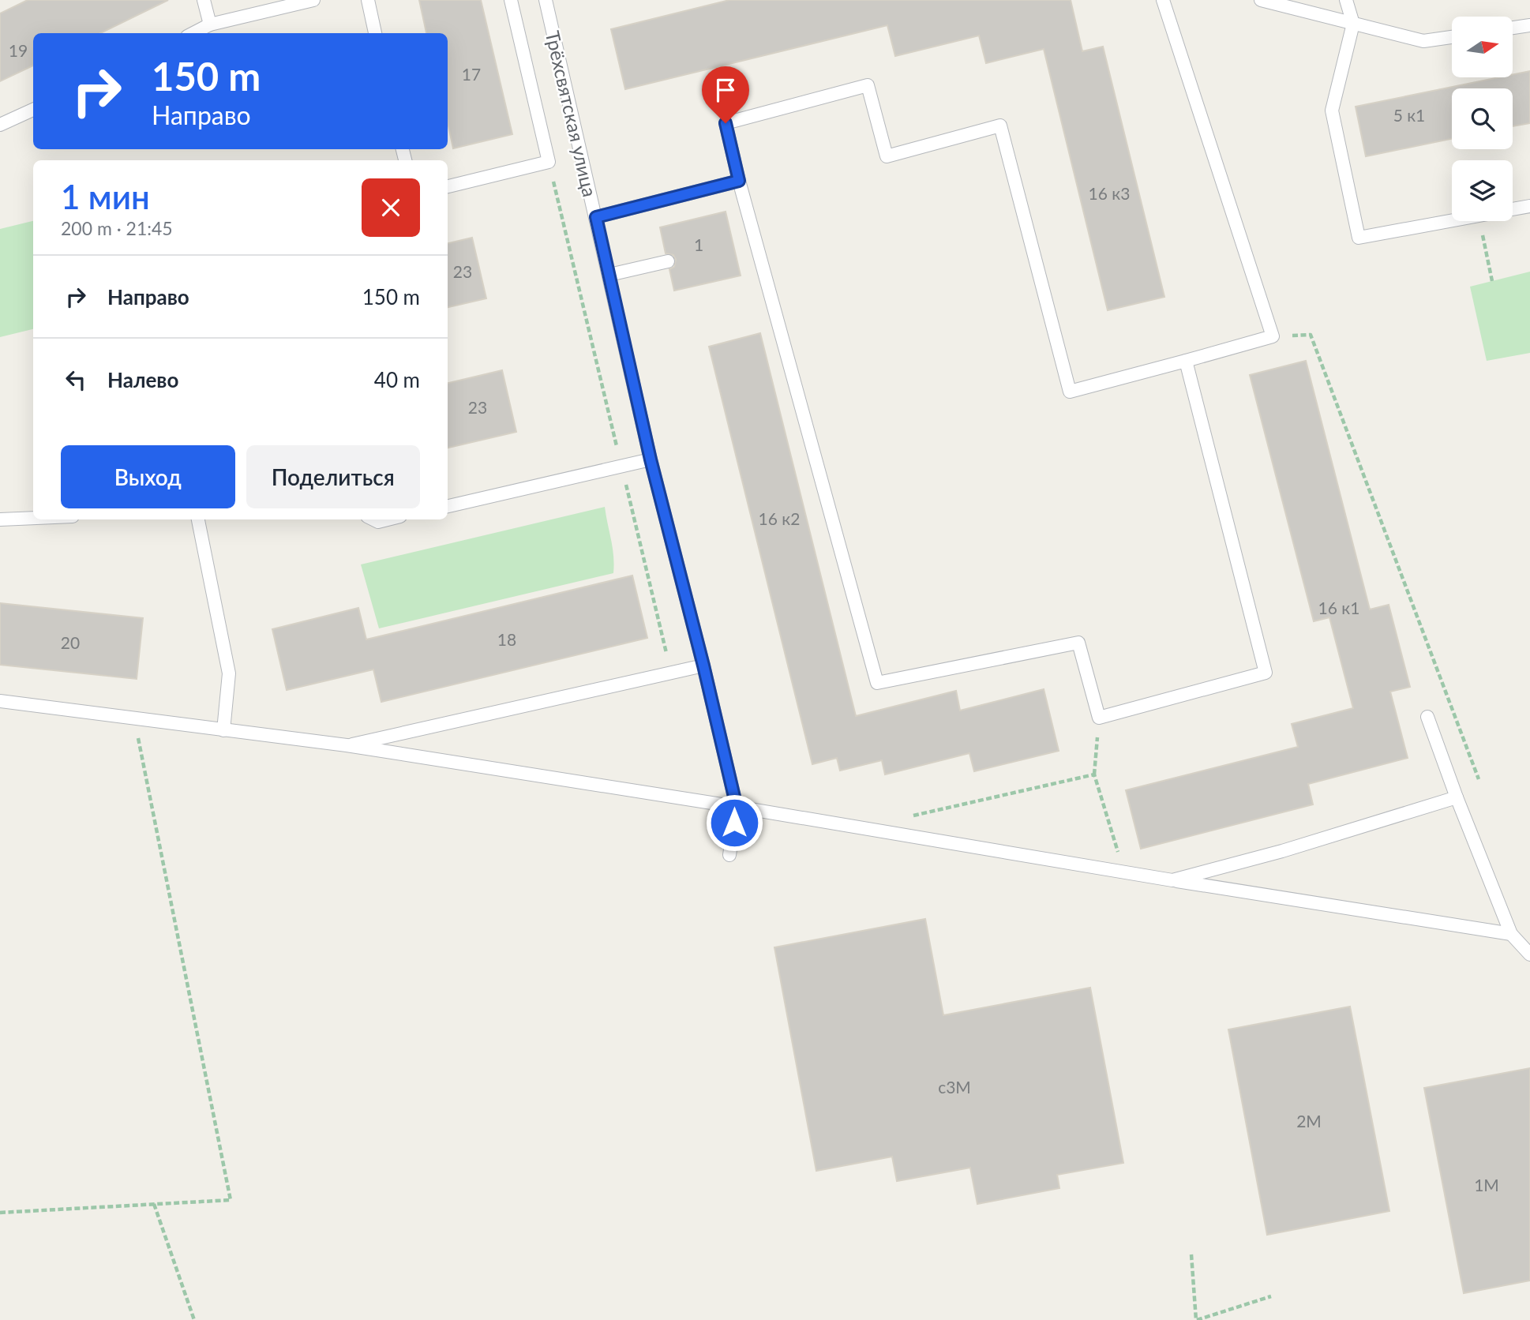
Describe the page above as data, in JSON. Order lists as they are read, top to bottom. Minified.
{"streets":{"lane":["Трёхсвятская улица"]},"house_numbers":["19","17","5 к1","16 к3","1","23","23","16 к2","16 к1","18","20","с3М","2М","1М"],"north":"right","page":{"turn":["150 m","Направо"],"heading":["1 мин","200 m · 21:45"],"list":[{"name":"Направо","value":"150 m"},{"name":"Налево","value":"40 m"}],"buttons":["Выход","Поделиться"]}}
